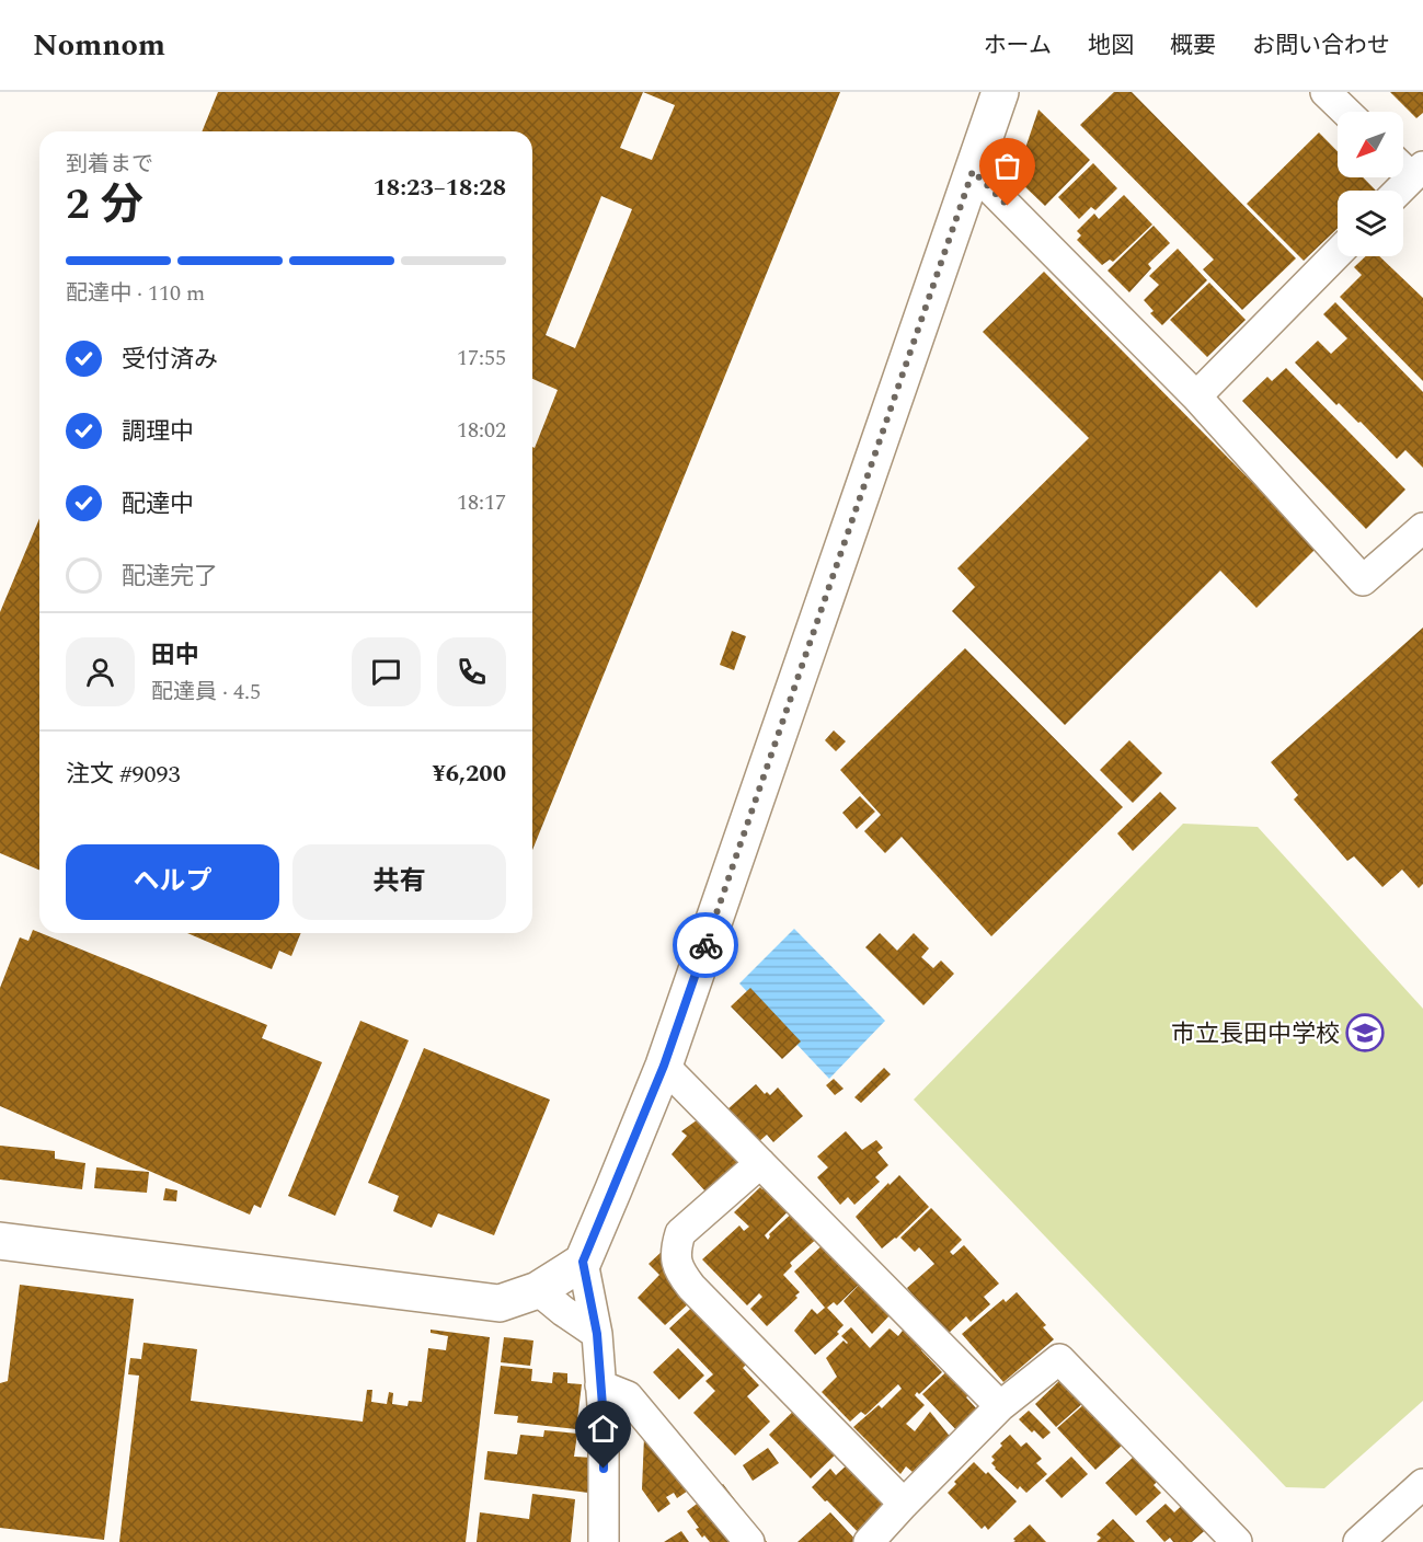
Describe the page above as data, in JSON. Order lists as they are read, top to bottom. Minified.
{"places":{"school or university":["市立長田中学校"]},"north":"bottom left","page":{"header":"Nomnom","nav":["ホーム","地図","概要","お問い合わせ"],"heading":["2 分","到着まで","18:23–18:28"],"panel":["田中","配達員 · 4.5","注文 #9093","¥6,200"],"bar":"配達中 · 110 m","list":[["受付済み","17:55"],["調理中","18:02"],["配達中","18:17"],"配達完了"],"buttons":["ヘルプ","共有"]}}
